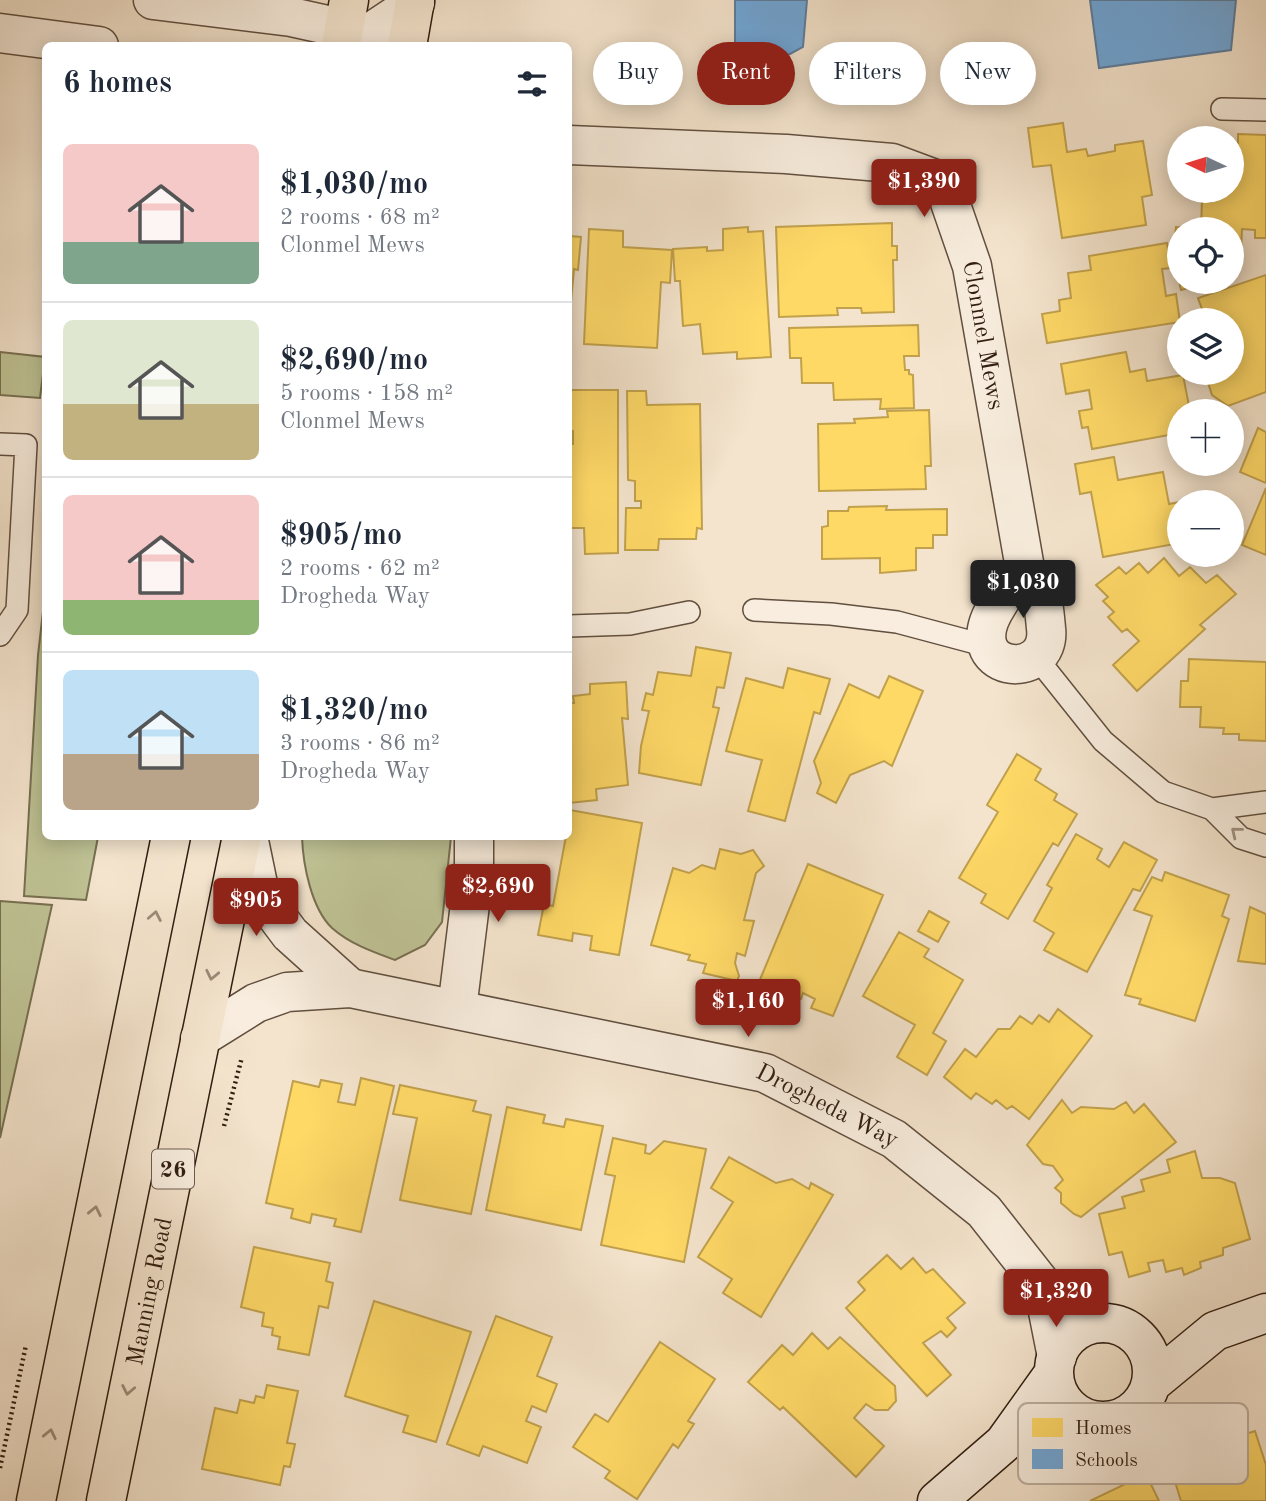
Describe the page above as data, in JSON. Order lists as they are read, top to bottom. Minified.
{"streets":{"main road":["26","Manning Road"],"street":["Clonmel Mews","Drogheda Way"]},"crossings":[["Drogheda Way","Manning Road"]],"legend":["Homes","Schools"],"north":"left","page":{"chip":["Buy","Rent","Filters","New"],"heading":"6 homes","map_buttons":["+","−"],"list":[{"name":"$1,030/mo","note":"2 rooms · 68 m² · Clonmel Mews"},{"name":"$2,690/mo","note":"5 rooms · 158 m² · Clonmel Mews"},{"name":"$905/mo","note":"2 rooms · 62 m² · Drogheda Way"},{"name":"$1,320/mo","note":"3 rooms · 86 m² · Drogheda Way"}],"price":["$1,390","$1,030","$2,690","$905","$1,160","$1,320"]}}
